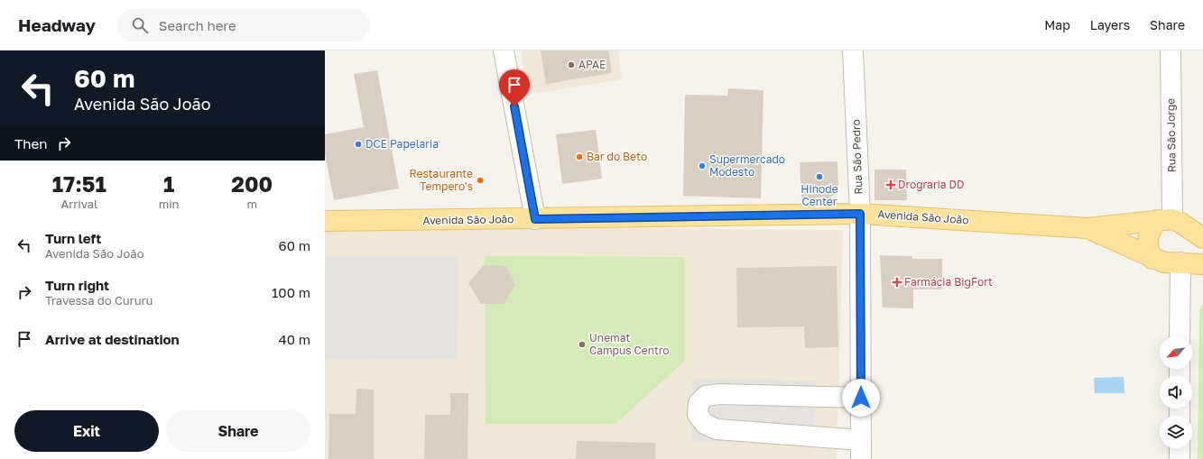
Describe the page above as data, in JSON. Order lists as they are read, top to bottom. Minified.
{"streets":{"main road":["Avenida São João"],"street":["Rua São Jorge","Rua São Pedro"]},"crossings":[["Rua São Jorge","Avenida São João"],["Rua São Pedro","Avenida São João"]],"places":{"other":["APAE","DCE Papelaria","Bar do Beto","Supermercado Modesto","Hinode Center","Restaurante Tempero's","Unemat Campus Centro"],"health":["Drograria DD","Farmácia BigFort"]},"north":"bottom left","page":{"header":"Headway","search":"Search here","nav":["Map","Layers","Share"],"turn":["60 m","Avenida São João"],"then":"Then","eta":["17:51","Arrival","1","min","200","m"],"list":[{"name":"Turn left","note":"Avenida São João","value":"60 m"},{"name":"Turn right","note":"Travessa do Cururu","value":"100 m"},{"name":"Arrive at destination","value":"40 m"}],"buttons":["Exit","Share"]}}
